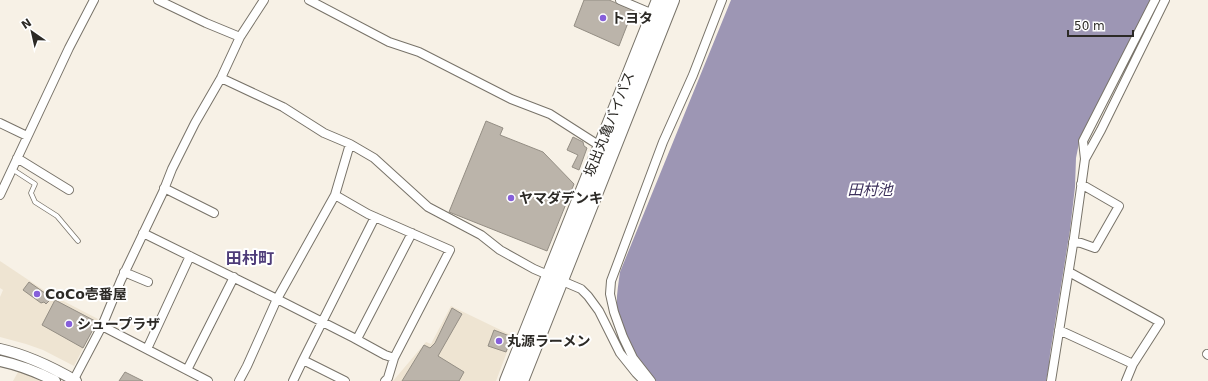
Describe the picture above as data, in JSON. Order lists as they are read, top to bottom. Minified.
{"streets":{"highway":["坂出丸亀バイパス"]},"districts":["田村町"],"water":["田村池"],"places":["トヨタ","ヤマダデンキ","CoCo壱番屋","シュープラザ","丸源ラーメン"],"scale_bar":"50 m","north":"top left"}
